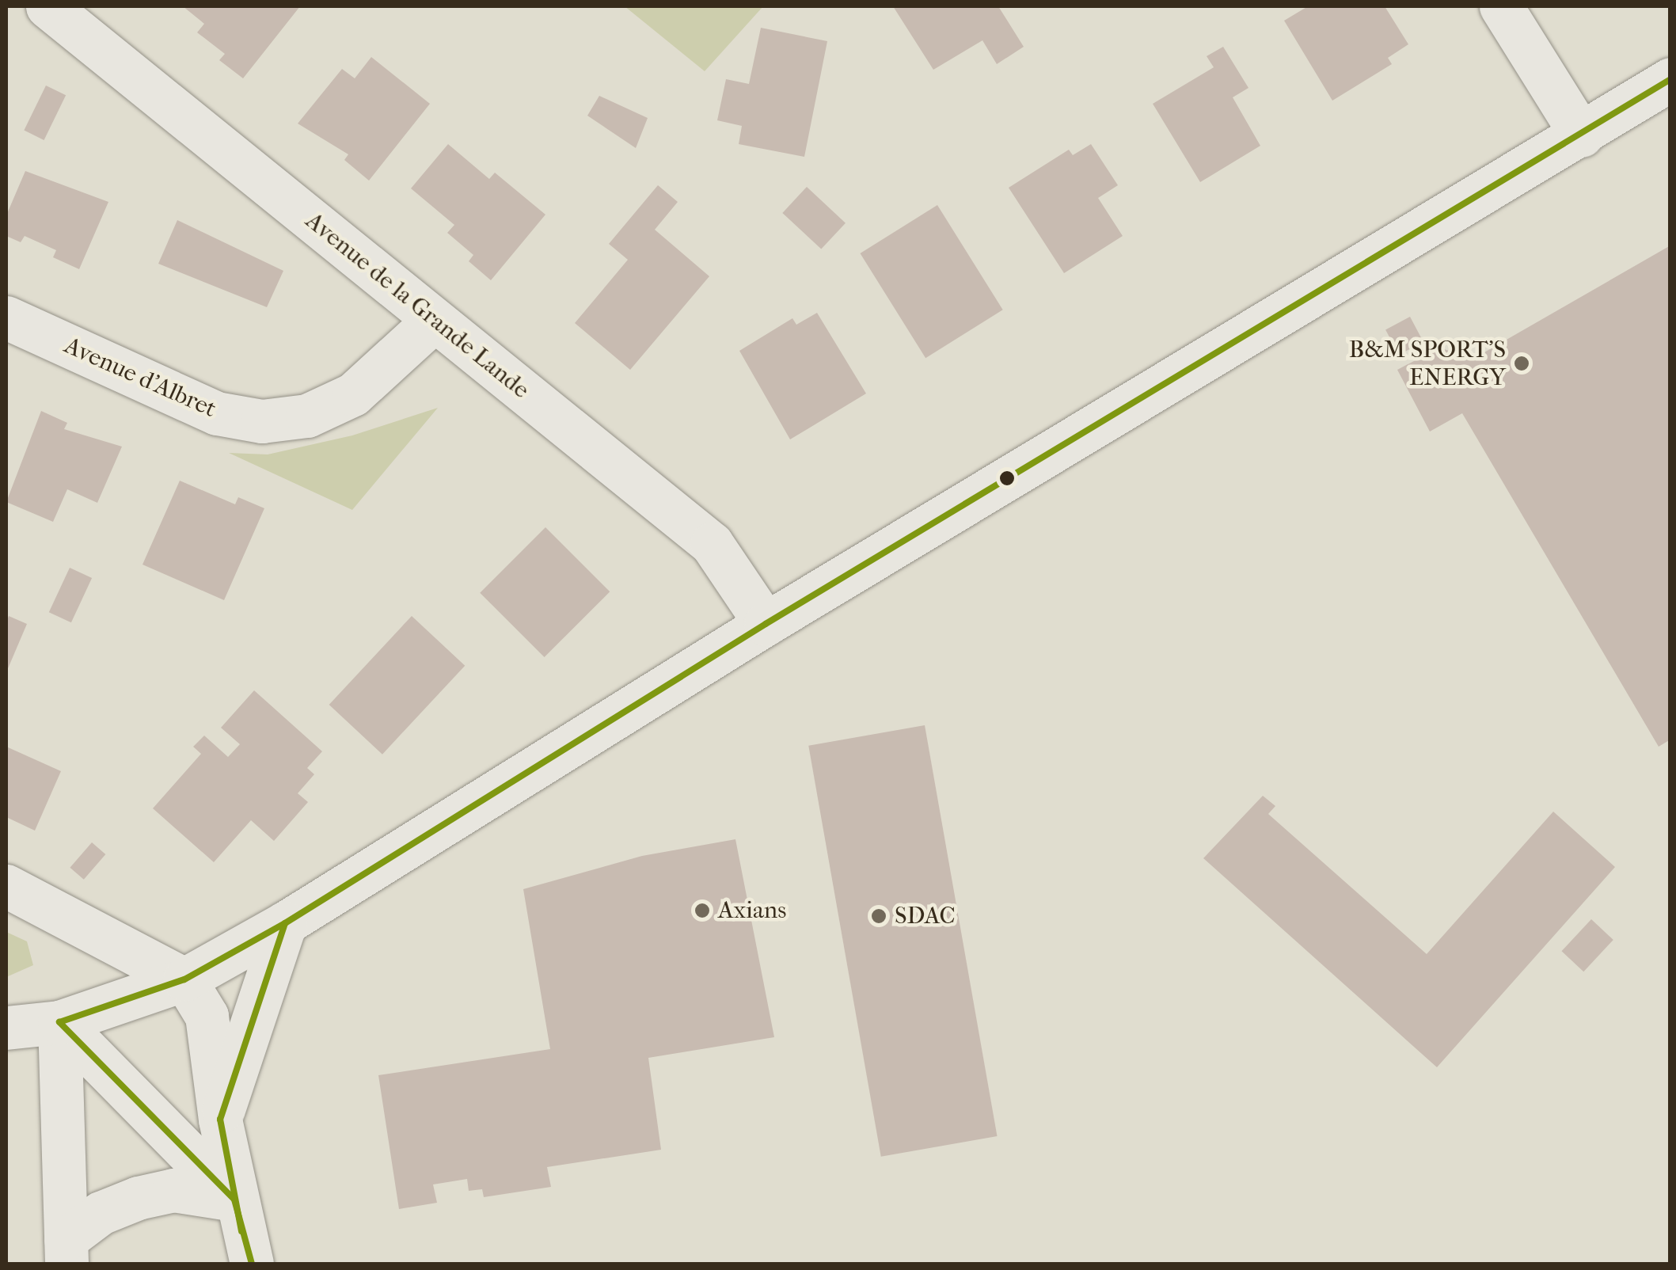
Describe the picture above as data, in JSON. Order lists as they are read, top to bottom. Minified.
{"streets":{"street":["Avenue de la Grande Lande","Avenue d'Albret"]},"crossings":[["Avenue de la Grande Lande","Avenue d'Albret"]],"places":["B&M SPORT'S ENERGY","Axians","SDAC"]}
